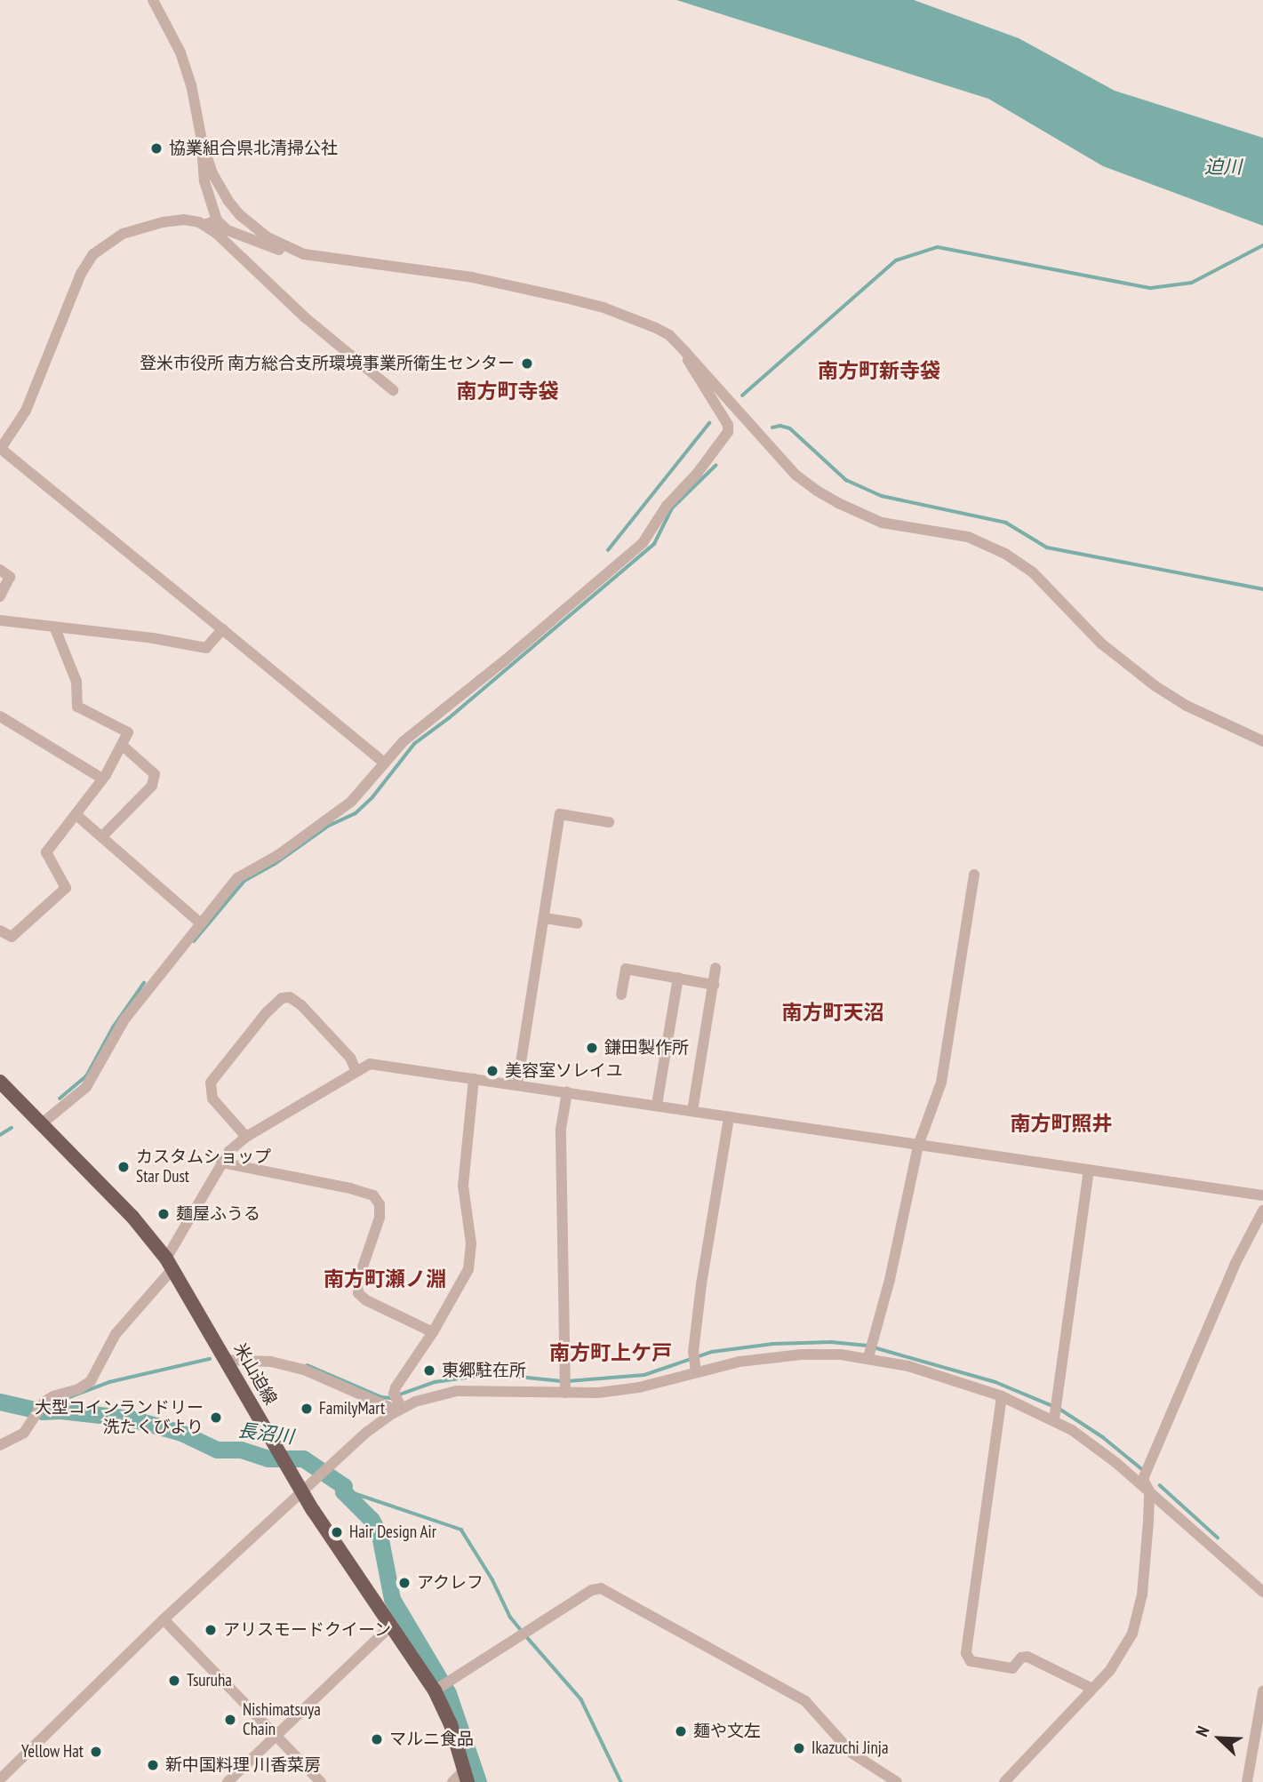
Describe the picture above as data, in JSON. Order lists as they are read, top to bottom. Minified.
{"streets":{"main road":["米山迫線"]},"districts":["南方町新寺袋","南方町寺袋","南方町天沼","南方町照井","南方町瀬ノ淵","南方町上ケ戸"],"water":["迫川","長沼川"],"places":["協業組合県北清掃公社","登米市役所 南方総合支所環境事業所衛生センター","鎌田製作所","美容室ソレイユ","カスタムショップ Star Dust","麺屋ふうる","東郷駐在所","FamilyMart","大型コインランドリー 洗たくびより","Hair Design Air","アクレフ","アリスモードクイーン","Tsuruha","Nishimatsuya Chain","麺や文左","マルニ食品","Ikazuchi Jinja","Yellow Hat","新中国料理 川香菜房"],"north":"top left"}
